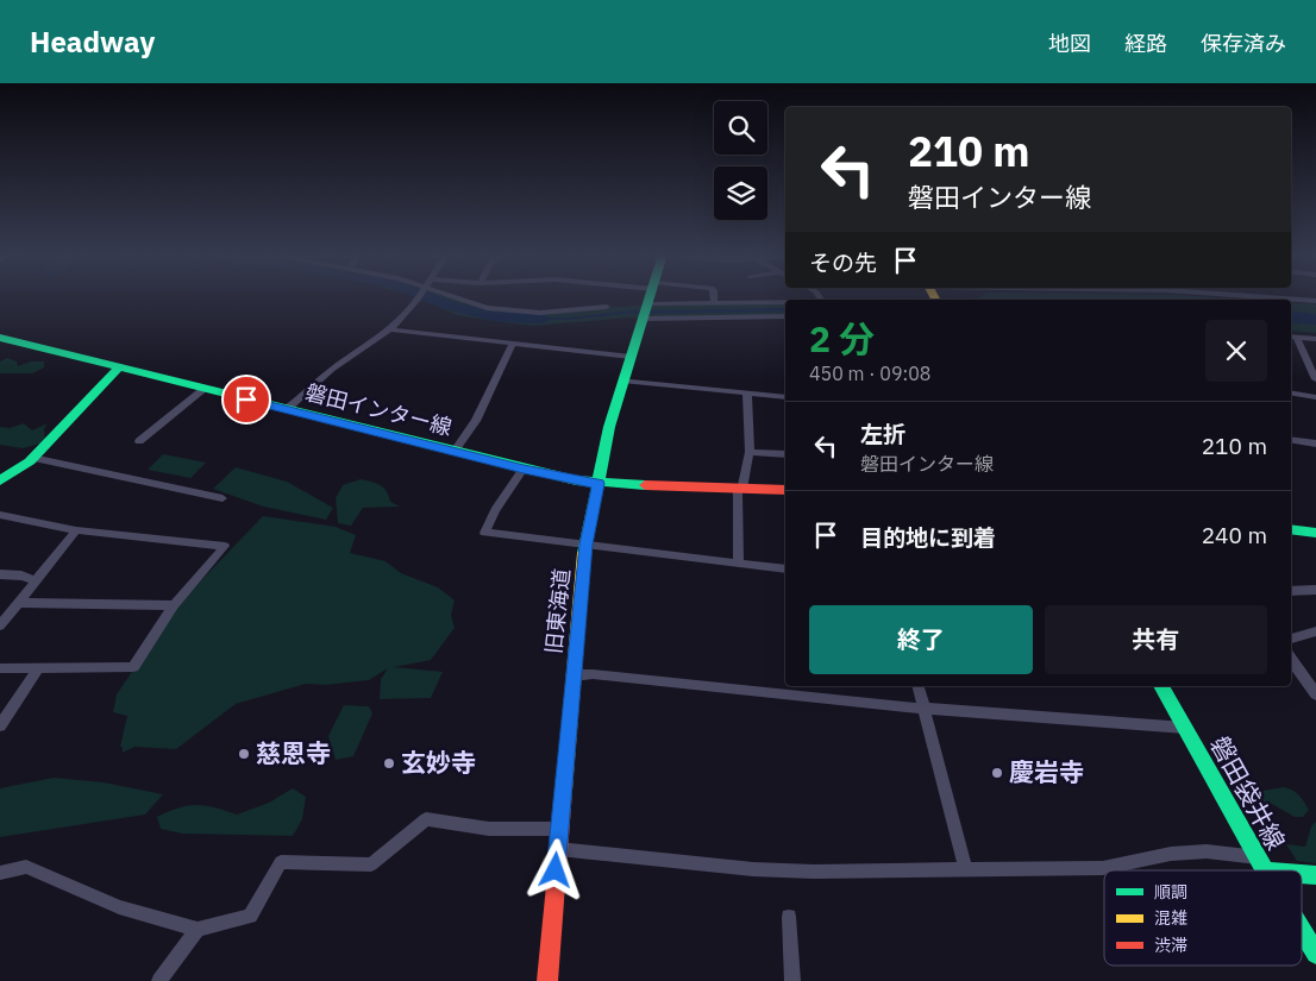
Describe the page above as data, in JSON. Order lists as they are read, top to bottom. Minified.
{"streets":{"main road":["磐田インター線","旧東海道","磐田袋井線"]},"crossings":[["磐田インター線","旧東海道"]],"places":["慈恩寺","玄妙寺","慶岩寺"],"legend":["順調","混雑","渋滞"],"page":{"header":"Headway","nav":["地図","経路","保存済み"],"turn":["210 m","磐田インター線"],"then":"その先","heading":["2 分","450 m · 09:08"],"list":[{"name":"左折","note":"磐田インター線","value":"210 m"},{"name":"目的地に到着","value":"240 m"}],"buttons":["終了","共有"]}}
